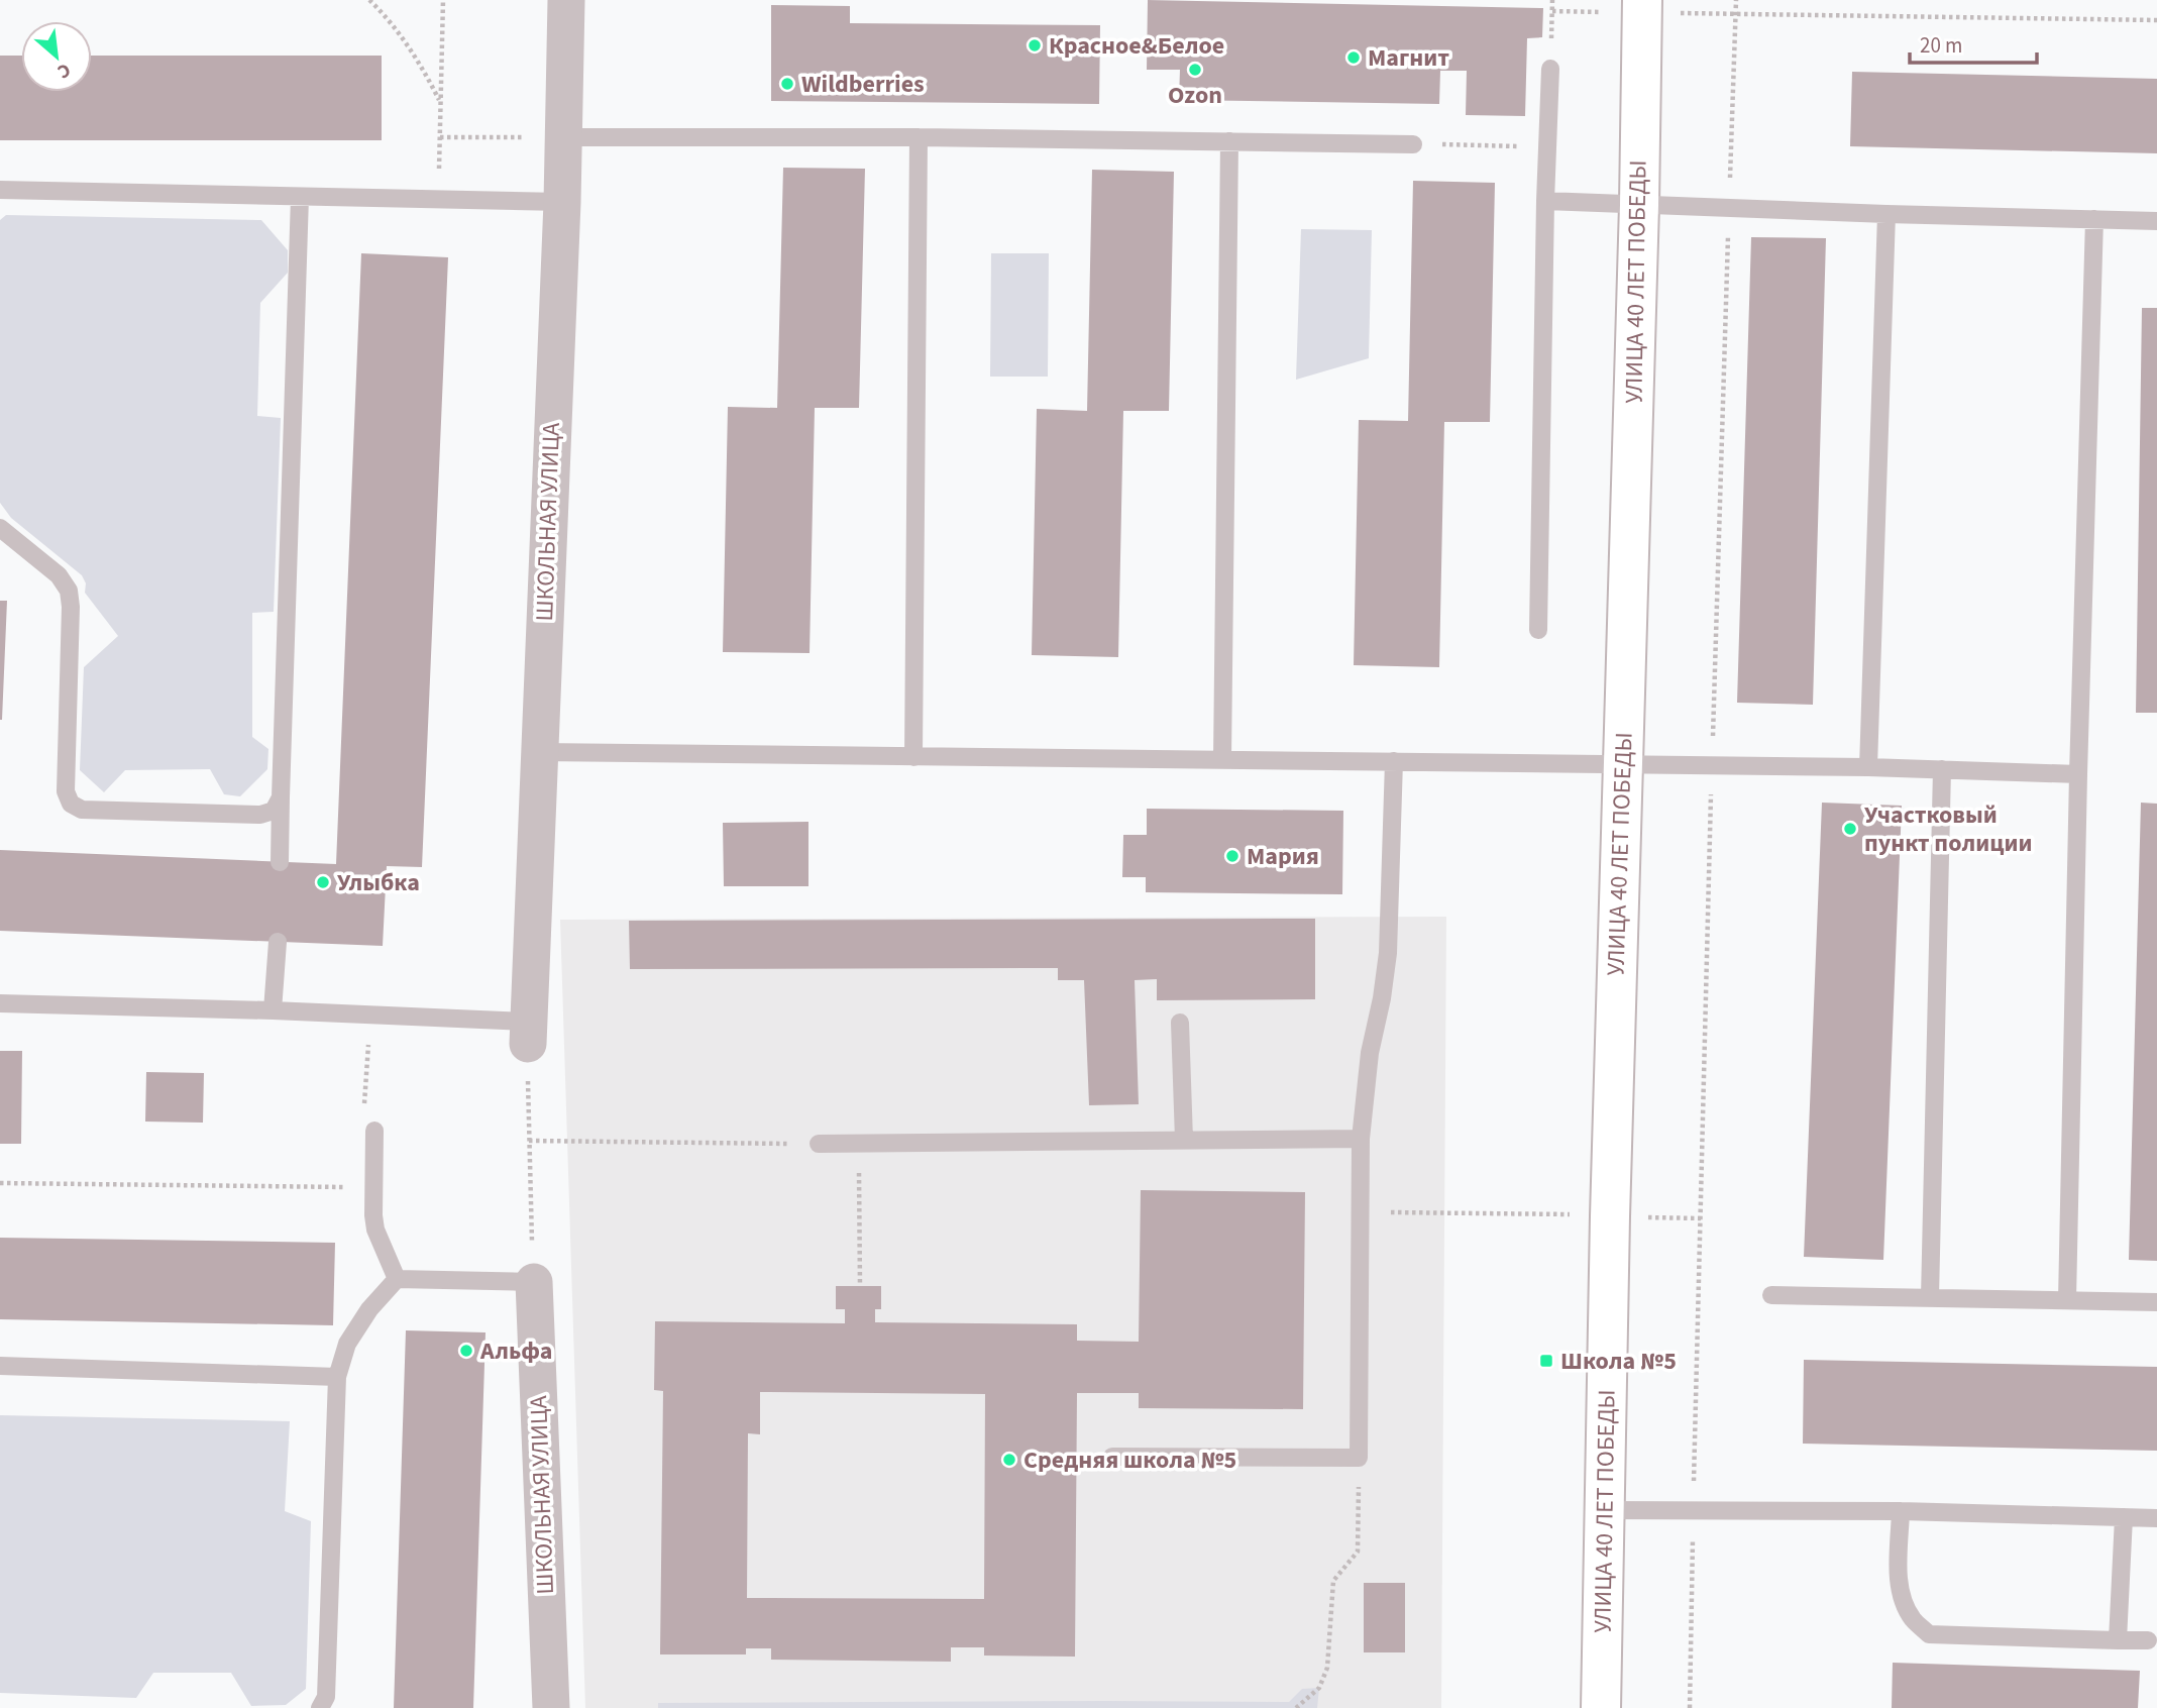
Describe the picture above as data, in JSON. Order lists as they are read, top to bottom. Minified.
{"streets":{"street":["УЛИЦА 40 ЛЕТ ПОБЕДЫ","ШКОЛЬНАЯ УЛИЦА"]},"places":{"other":["Красное&Белое","Магнит","Ozon","Wildberries","Участковый пункт полиции","Мария","Улыбка","Альфа","Средняя школа №5"],"transit":["Школа №5"]},"scale_bar":"20 m","north":"bottom right"}
